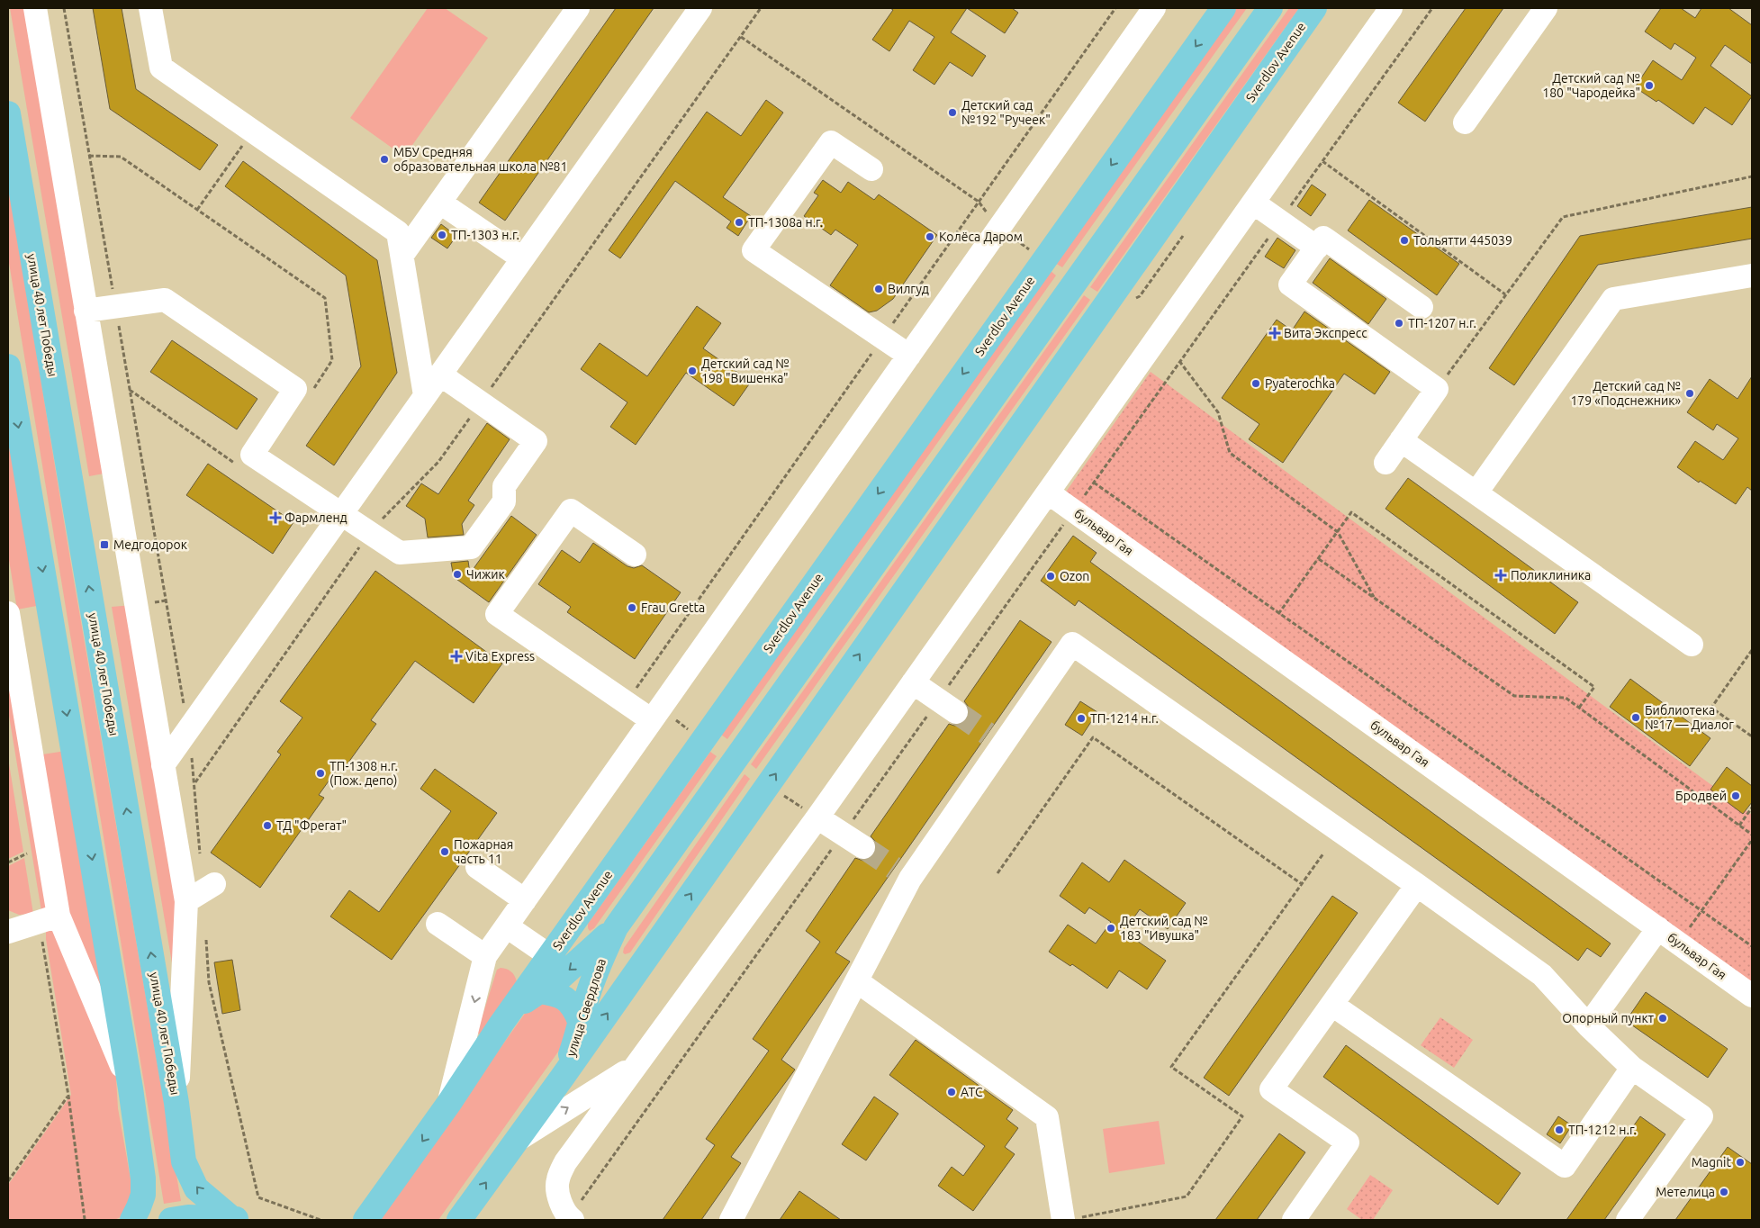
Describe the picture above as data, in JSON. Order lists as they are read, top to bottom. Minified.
{"streets":{"main road":["Sverdlov Avenue","улица 40 лет Победы","улица Свердлова"],"street":["бульвар Гая"]},"crossings":[["Sverdlov Avenue","улица Свердлова"]],"places":{"other":["Детский сад № 180 \"Чародейка\"","Детский сад №192 \"Ручеек\"","МБУ Средняя образовательная школа №81","ТП-1308а н.г.","ТП-1303 н.г.","Колёса Даром","Тольятти 445039","Вилгуд","ТП-1207 н.г.","Детский сад № 198 \"Вишенка\"","Pyaterochka","Детский сад № 179 «Подснежник»","Чижик","Ozon","Frau Gretta","Библиотека №17 — Диалог","ТП-1214 н.г.","ТП-1308 н.г. (Пож. депо)","Бродвей","ТД \"Фрегат\"","Пожарная часть 11","Детский сад № 183 \"Ивушка\"","Опорный пункт","АТС","ТП-1212 н.г.","Magnit","Метелица"],"health":["Вита Экспресс","Фармленд","Поликлиника","Vita Express"],"transit":["Медгодорок"]}}
